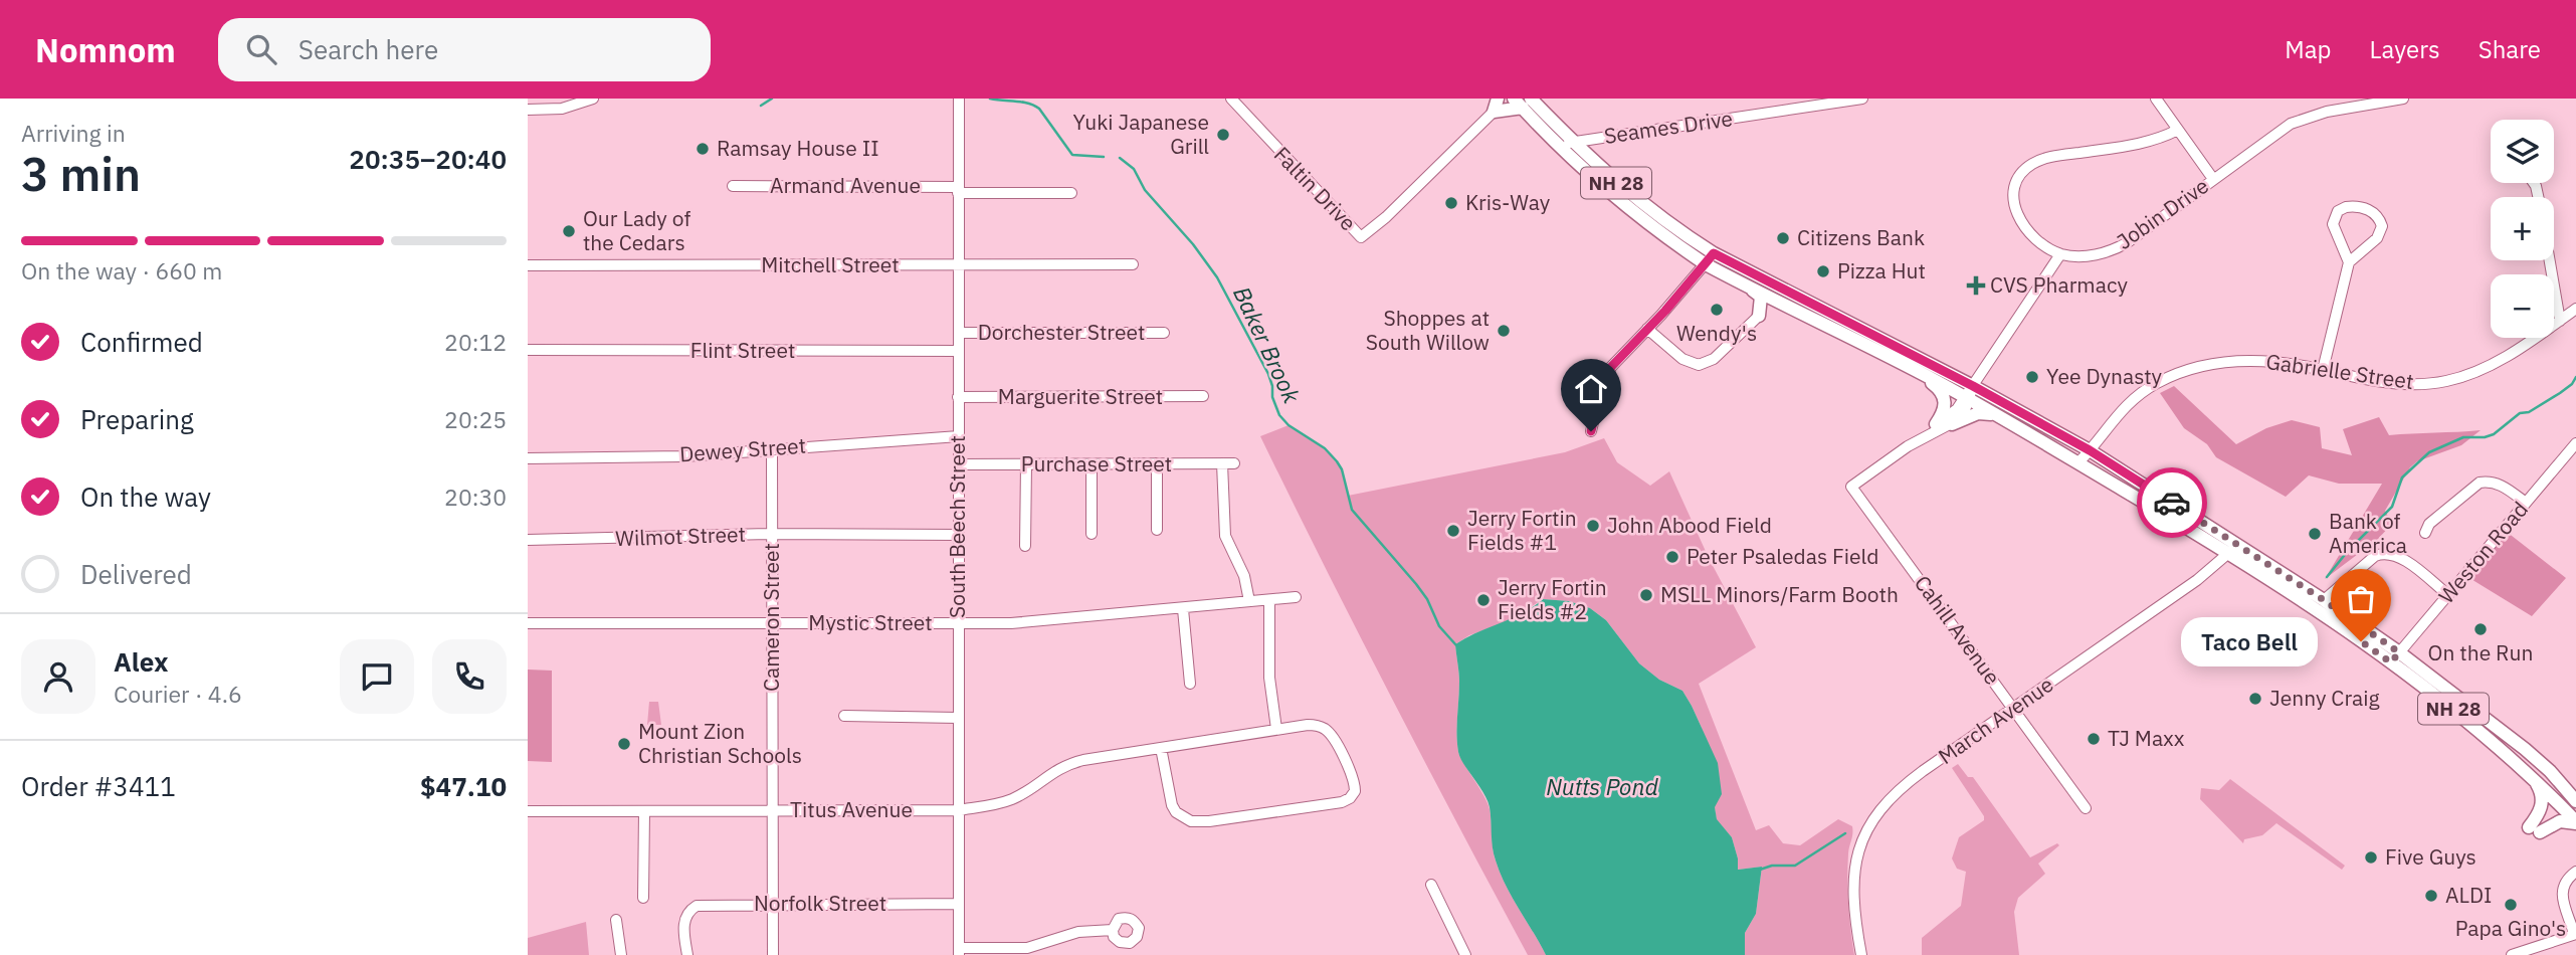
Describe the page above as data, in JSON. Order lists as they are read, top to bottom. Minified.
{"streets":{"main road":["NH 28"],"street":["Seames Drive","Armand Avenue","Faltin Drive","Jobin Drive","Mitchell Street","Dorchester Street","Flint Street","Gabrielle Street","Marguerite Street","Dewey Street","Purchase Street","South Beech Street","Wilmot Street","Weston Road","Cameron Street","Mystic Street","Cahill Avenue","March Avenue","Titus Avenue","Norfolk Street"]},"crossings":[["Seames Drive","NH 28"],["NH 28","Gabrielle Street"],["NH 28","Weston Road"],["NH 28","March Avenue"],["Armand Avenue","South Beech Street"],["Mitchell Street","South Beech Street"],["Dorchester Street","South Beech Street"],["Flint Street","South Beech Street"],["Marguerite Street","South Beech Street"],["Dewey Street","South Beech Street"],["Dewey Street","Cameron Street"],["Purchase Street","South Beech Street"],["South Beech Street","Wilmot Street"],["South Beech Street","Mystic Street"],["South Beech Street","Titus Avenue"],["South Beech Street","Norfolk Street"],["Wilmot Street","Cameron Street"],["Cameron Street","Mystic Street"],["Cameron Street","Titus Avenue"],["Cameron Street","Norfolk Street"],["Cahill Avenue","March Avenue"]],"water":["Baker Brook","Nutts Pond"],"places":{"other":["Yuki Japanese Grill","Ramsay House II","Kris-Way","Our Lady of the Cedars","Citizens Bank","Pizza Hut","Wendy's","Shoppes at South Willow","Yee Dynasty","John Abood Field","Jerry Fortin Fields #1","Bank of America","Peter Psaledas Field","MSLL Minors/Farm Booth","Jerry Fortin Fields #2","On the Run","Taco Bell","Jenny Craig","TJ Maxx","Mount Zion Christian Schools","Five Guys","ALDI","Papa Gino's"],"health":["CVS Pharmacy"]},"page":{"header":"Nomnom","search":"Search here","nav":["Map","Layers","Share"],"heading":["3 min","Arriving in","20:35–20:40"],"panel":["Alex","Courier · 4.6","Order #3411","$47.10"],"map_buttons":["+","−"],"bar":"On the way · 660 m","list":[["Confirmed","20:12"],["Preparing","20:25"],["On the way","20:30"],"Delivered"],"bubble":"Taco Bell"}}
